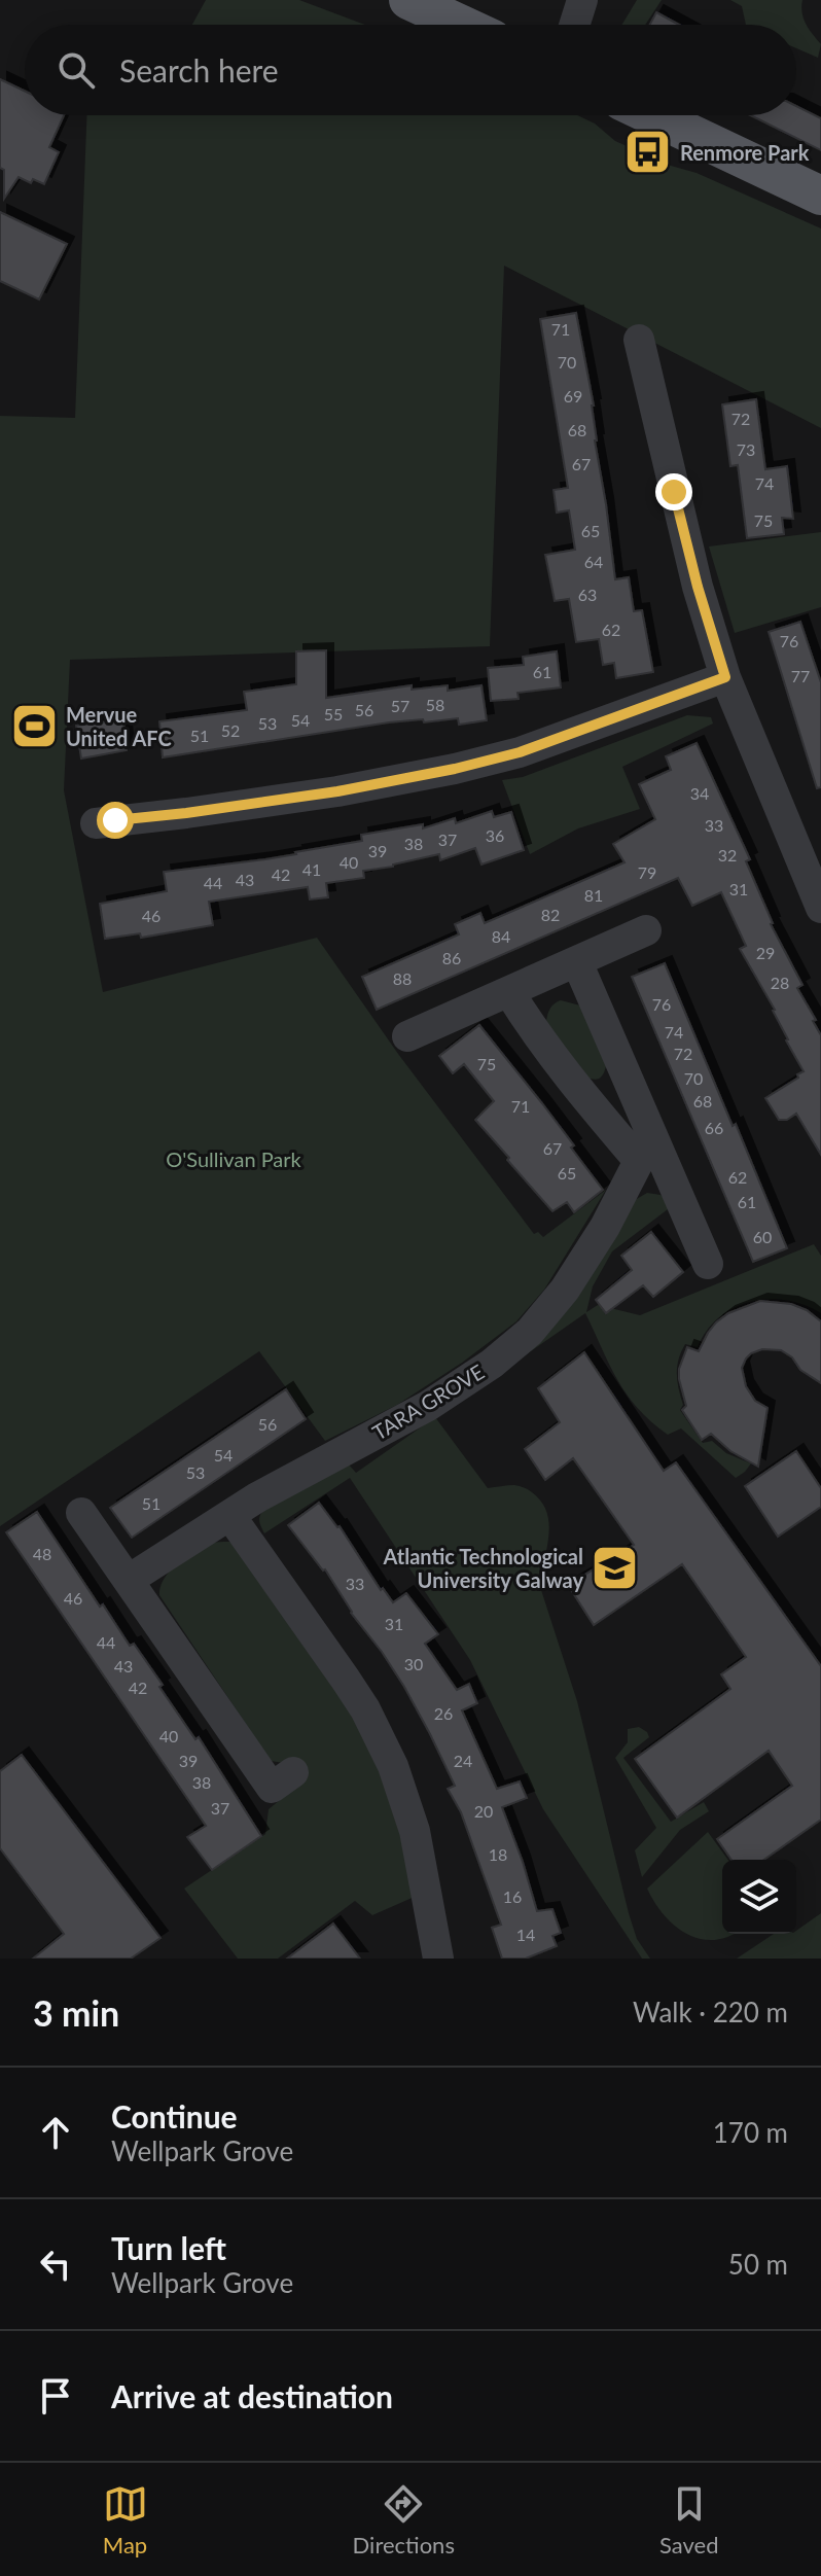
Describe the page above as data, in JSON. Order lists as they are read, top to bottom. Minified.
{"streets":{"street":["TARA GROVE"]},"parks":["O'Sullivan Park"],"places":{"bus stop":["Renmore Park"],"sports":["Mervue United AFC"],"school or university":["Atlantic Technological University Galway"]},"house_numbers":["71","70","69","72","68","73","67","74","75","65","64","63","62","76","61","77","58","57","56","55","54","53","52","51","34","33","36","37","38","39","32","40","41","79","42","43","44","31","81","82","46","84","29","86","88","28","76","74","72","75","70","68","71","66","67","65","62","61","60","56","54","53","51","48","33","46","31","44","30","43","42","26","40","39","24","38","37","20","18","16","14"],"page":{"search":"Search here","heading":["3 min","Walk · 220 m"],"list":[["Continue","Wellpark Grove","170 m"],["Turn left","Wellpark Grove","50 m"],"Arrive at destination"],"nav":["Map","Directions","Saved"]}}
